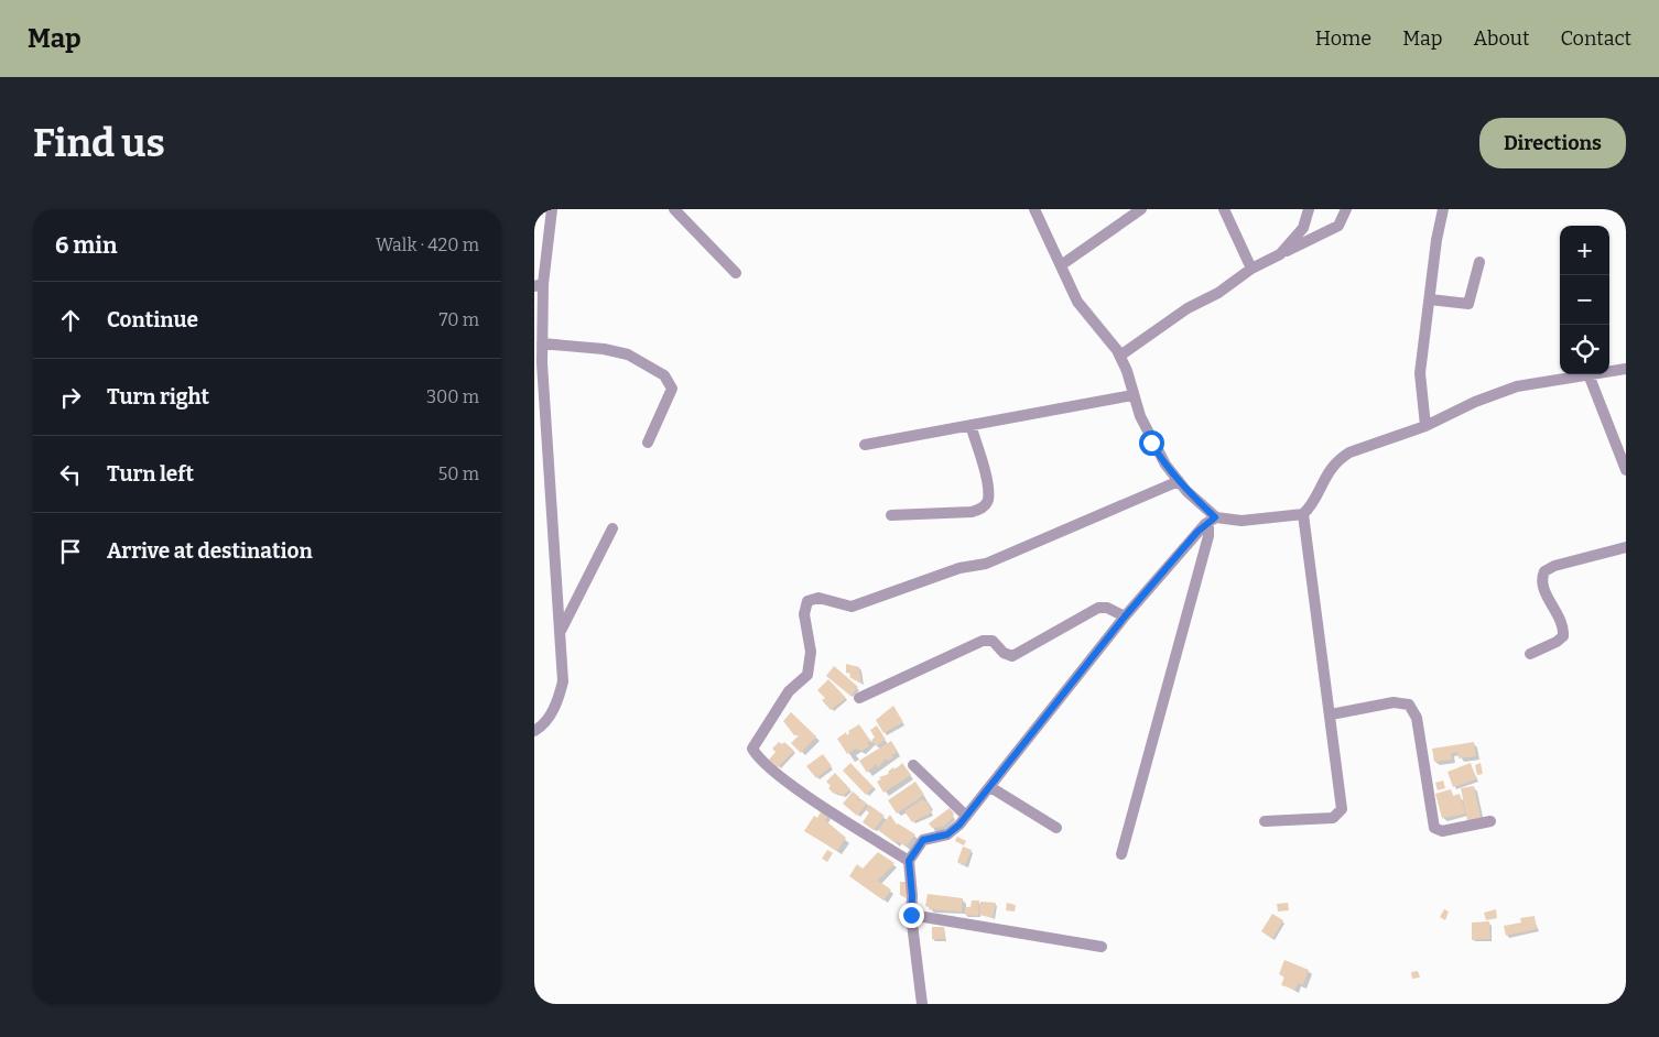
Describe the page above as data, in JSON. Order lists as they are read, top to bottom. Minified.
{"page":{"header":"Map","nav":["Home","Map","About","Contact"],"buttons":"Directions","title":"Find us","heading":["6 min","Walk · 420 m"],"map_buttons":["+","−"],"list":[["Continue","70 m"],["Turn right","300 m"],["Turn left","50 m"],"Arrive at destination"]}}
